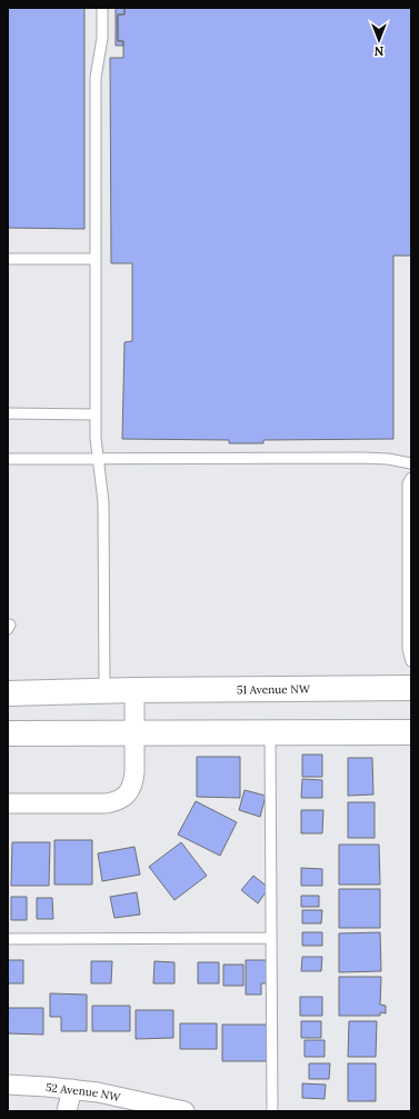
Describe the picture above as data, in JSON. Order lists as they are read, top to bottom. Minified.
{"streets":{"main road":["51 Avenue NW"],"street":["52 Avenue NW"]},"north":"bottom"}
